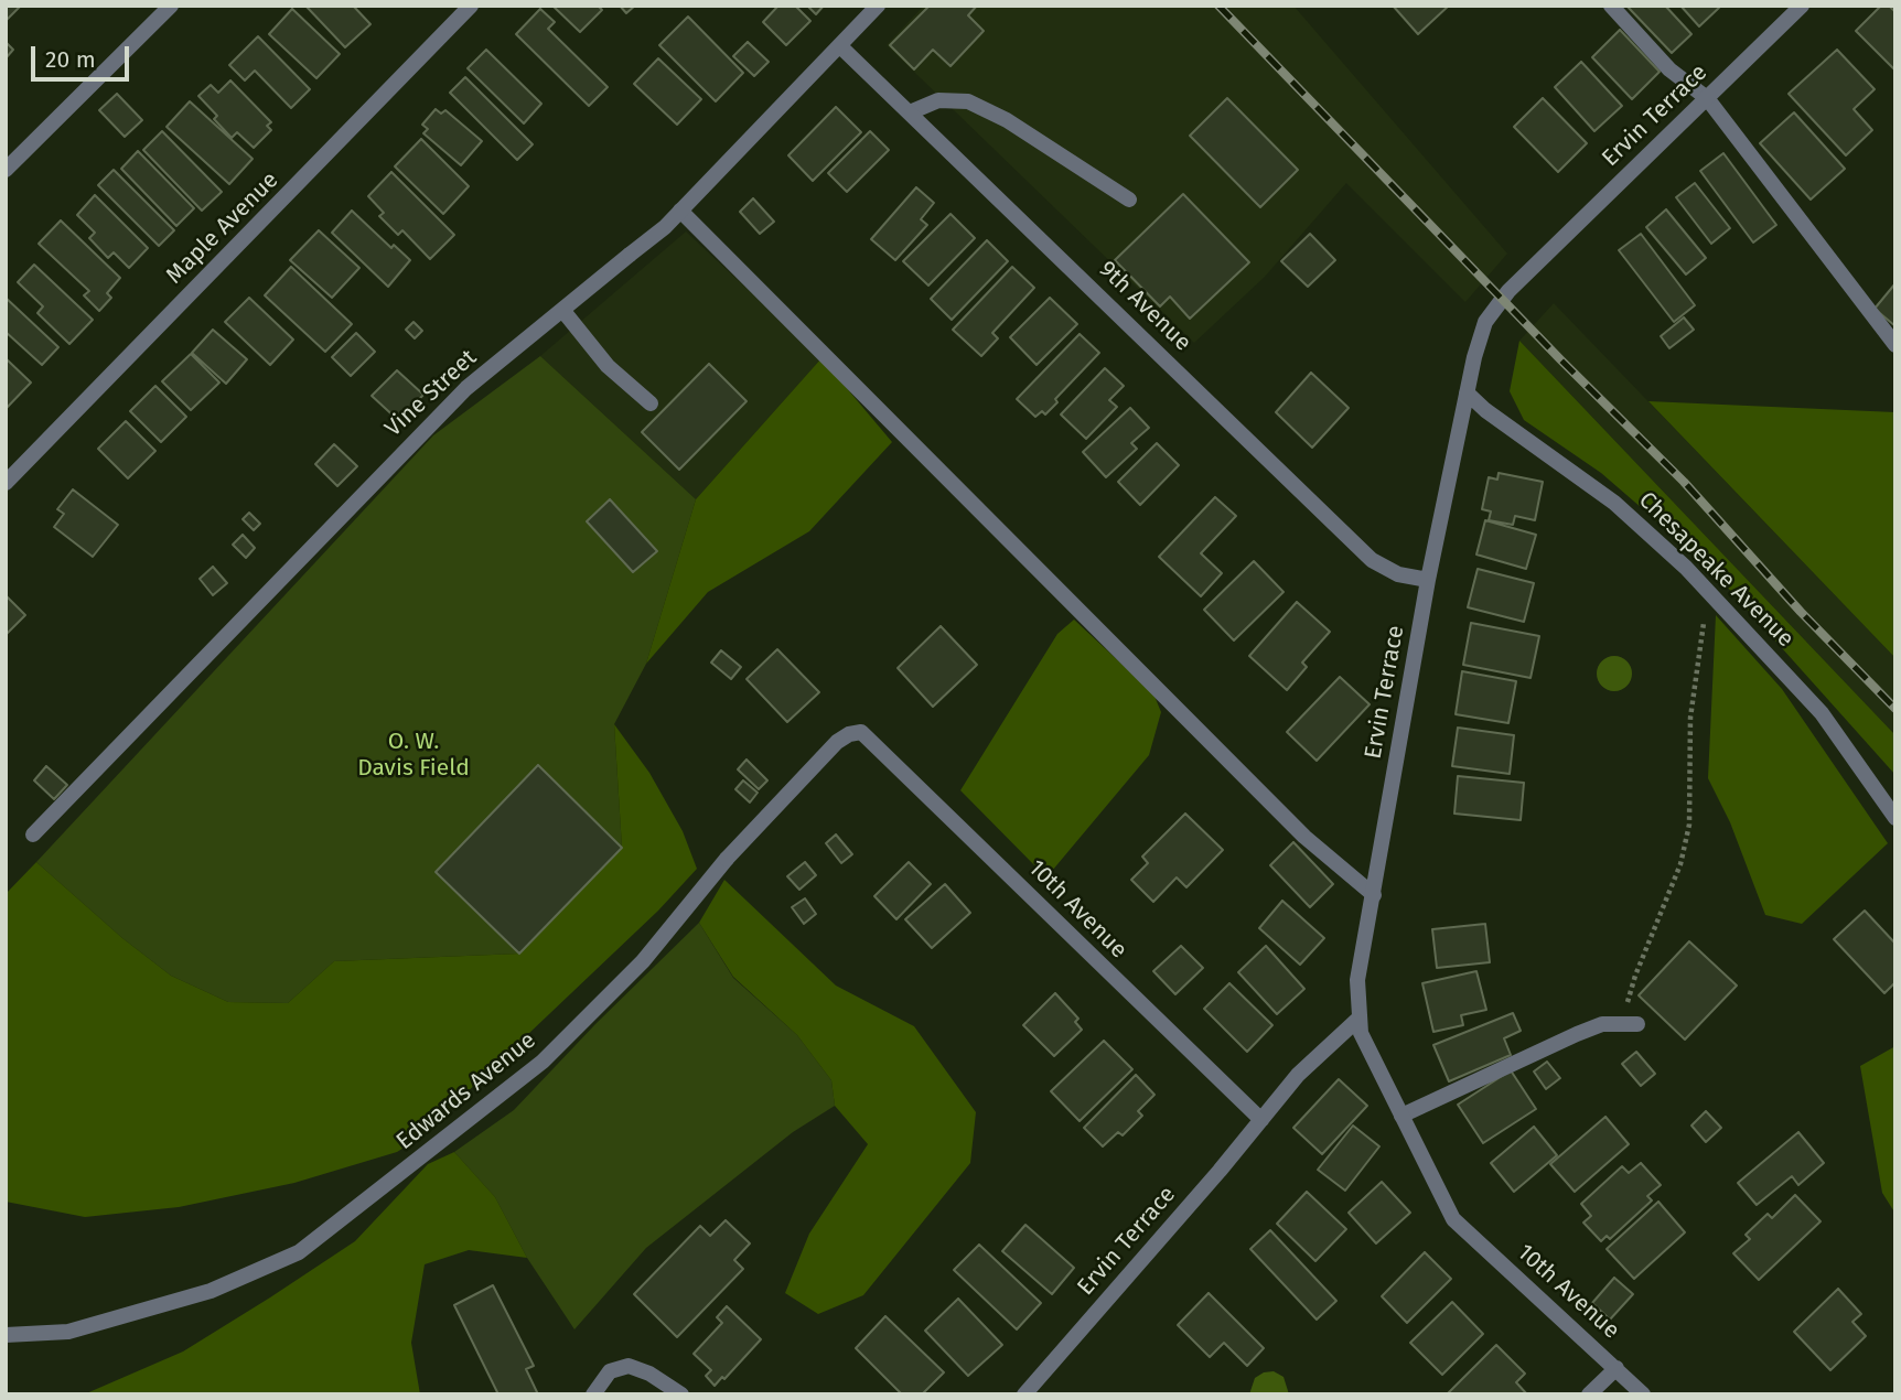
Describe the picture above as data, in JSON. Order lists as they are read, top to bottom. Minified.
{"streets":{"street":["Ervin Terrace","Maple Avenue","9th Avenue","Vine Street","Chesapeake Avenue","10th Avenue","Edwards Avenue"]},"crossings":[["Ervin Terrace","9th Avenue"],["Ervin Terrace","Chesapeake Avenue"],["Ervin Terrace","10th Avenue"],["9th Avenue","Vine Street"],["10th Avenue","Edwards Avenue"]],"parks":["O. W. Davis Field"],"scale_bar":"20 m"}
